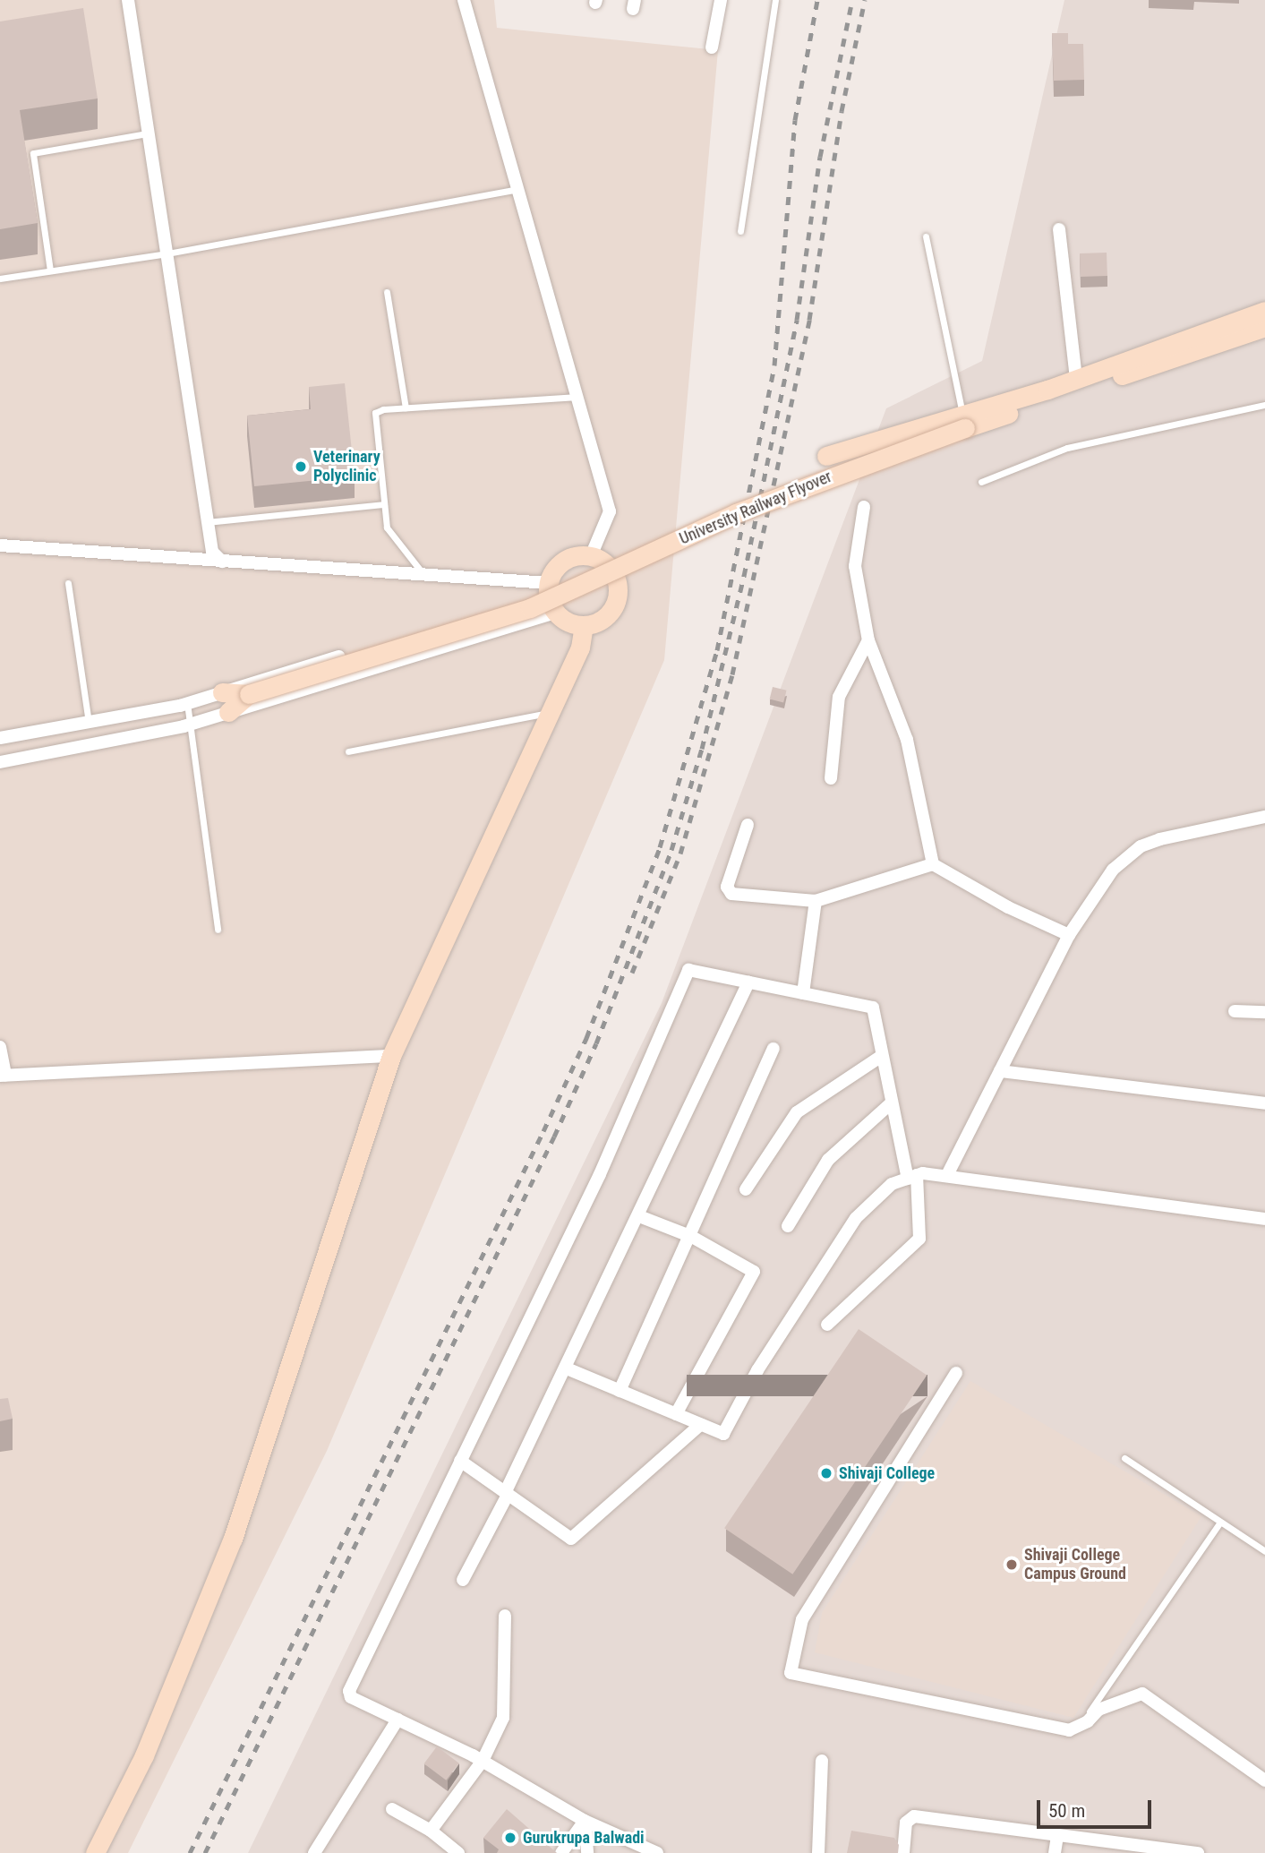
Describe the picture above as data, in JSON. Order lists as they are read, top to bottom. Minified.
{"streets":{"main road":["University Railway Flyover"]},"places":["Veterinary Polyclinic","Shivaji College","Shivaji College Campus Ground","Gurukrupa Balwadi"],"scale_bar":"50 m"}
